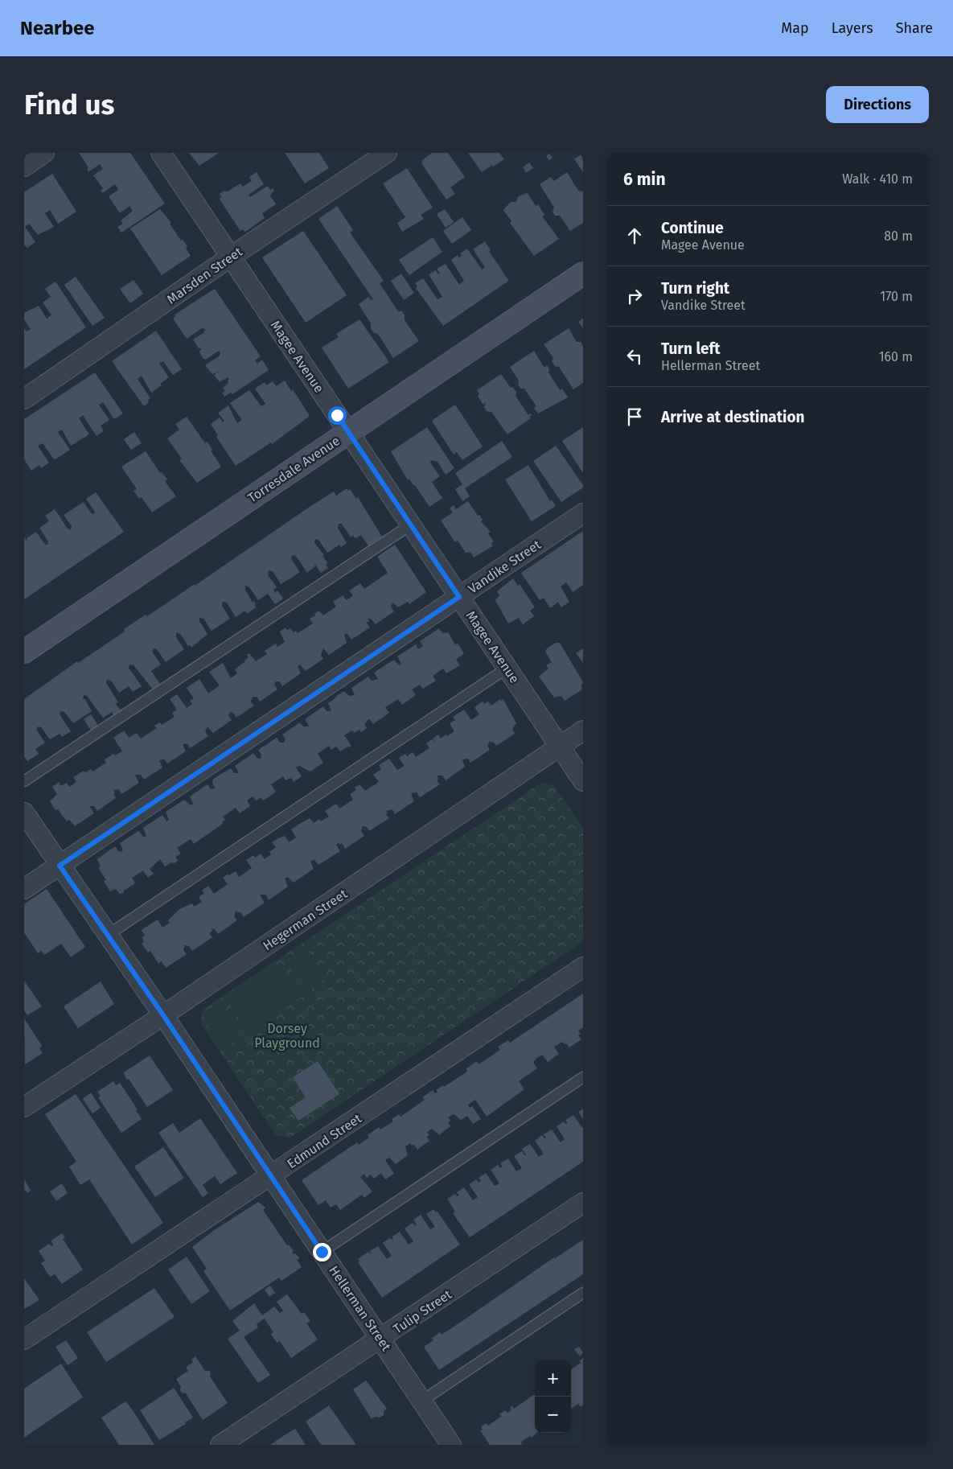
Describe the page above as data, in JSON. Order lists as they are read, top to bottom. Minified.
{"streets":{"street":["Marsden Street","Magee Avenue","Torresdale Avenue","Vandike Street","Hegerman Street","Edmund Street","Hellerman Street","Tulip Street"]},"crossings":[["Marsden Street","Magee Avenue"],["Magee Avenue","Torresdale Avenue"],["Magee Avenue","Vandike Street"],["Magee Avenue","Hegerman Street"],["Vandike Street","Hellerman Street"],["Hegerman Street","Hellerman Street"],["Edmund Street","Hellerman Street"],["Hellerman Street","Tulip Street"]],"parks":["Dorsey Playground"],"page":{"header":"Nearbee","nav":["Map","Layers","Share"],"buttons":"Directions","title":"Find us","heading":["6 min","Walk · 410 m"],"list":[["Continue","Magee Avenue","80 m"],["Turn right","Vandike Street","170 m"],["Turn left","Hellerman Street","160 m"],"Arrive at destination"],"map_buttons":["+","−"]}}
